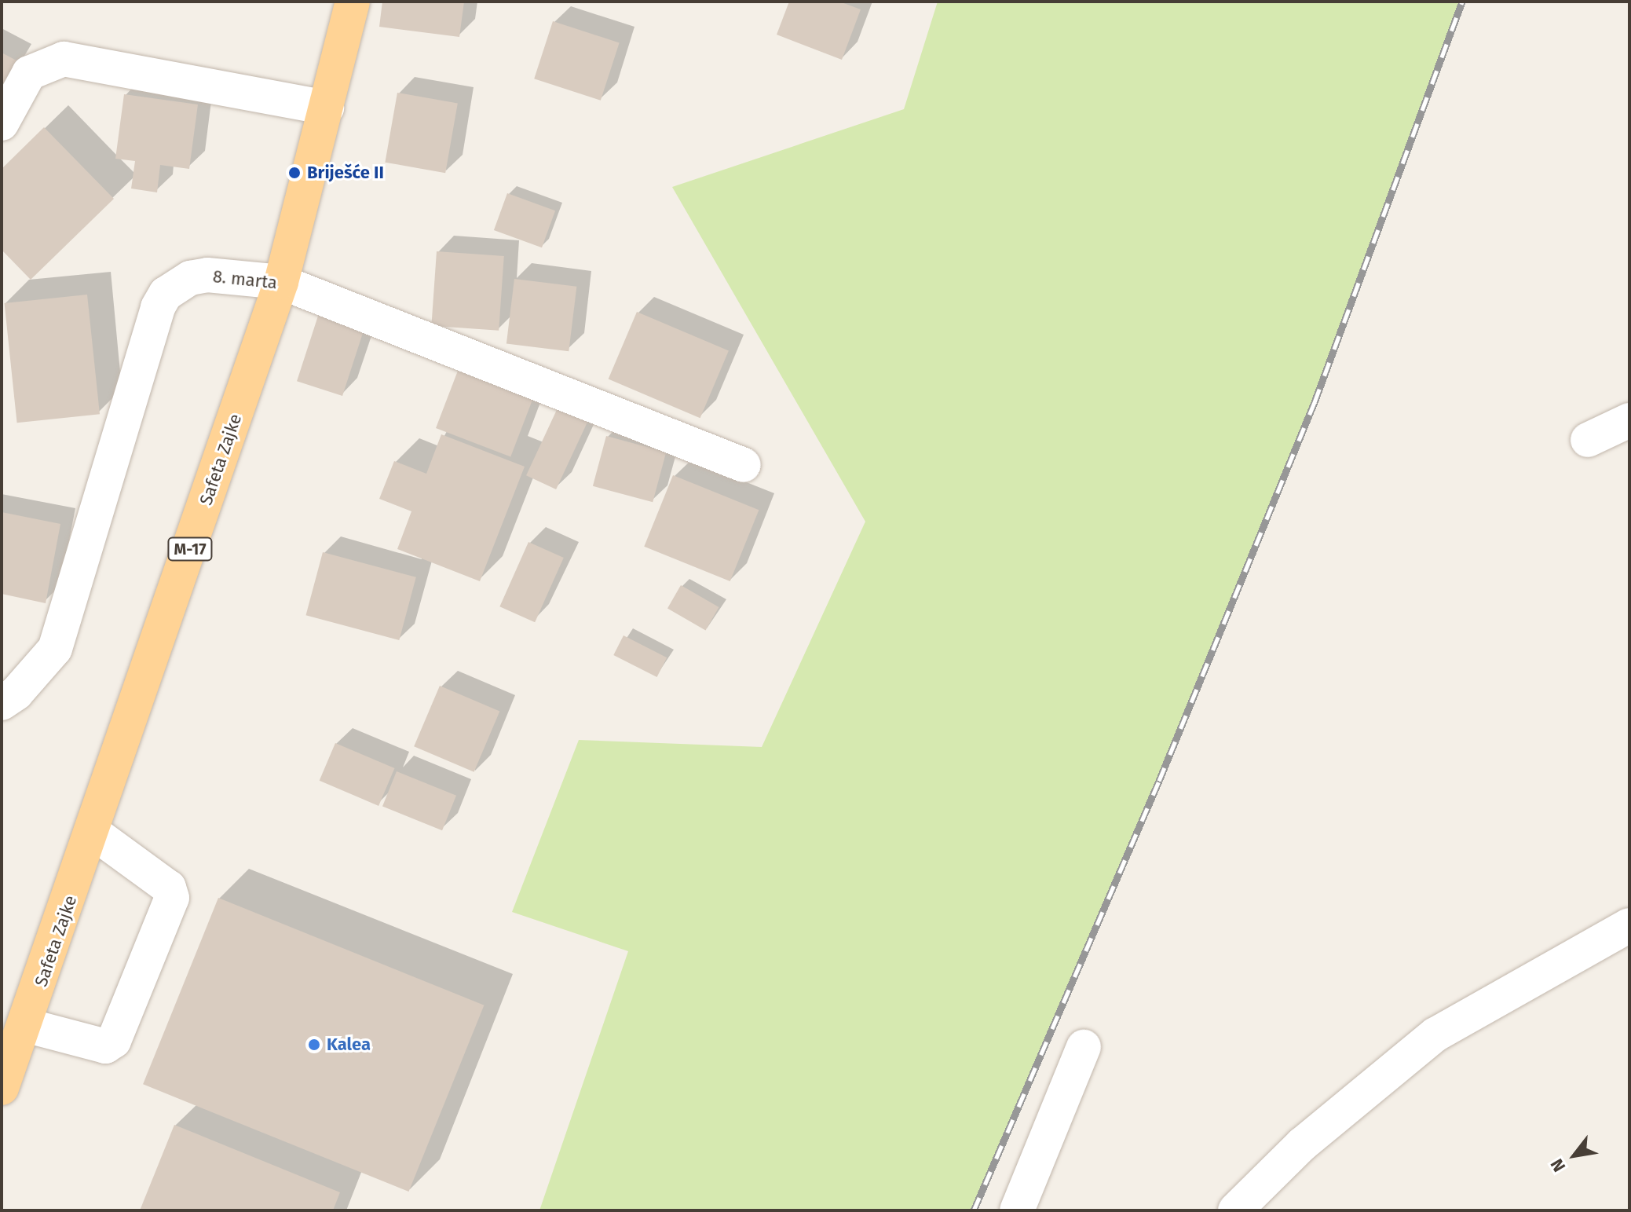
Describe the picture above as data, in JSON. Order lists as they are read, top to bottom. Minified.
{"streets":{"main road":["Safeta Zajke","M-17"],"street":["8. marta"]},"crossings":[["8. marta","Safeta Zajke"]],"places":["Briješće II","Kalea"],"north":"bottom left"}
